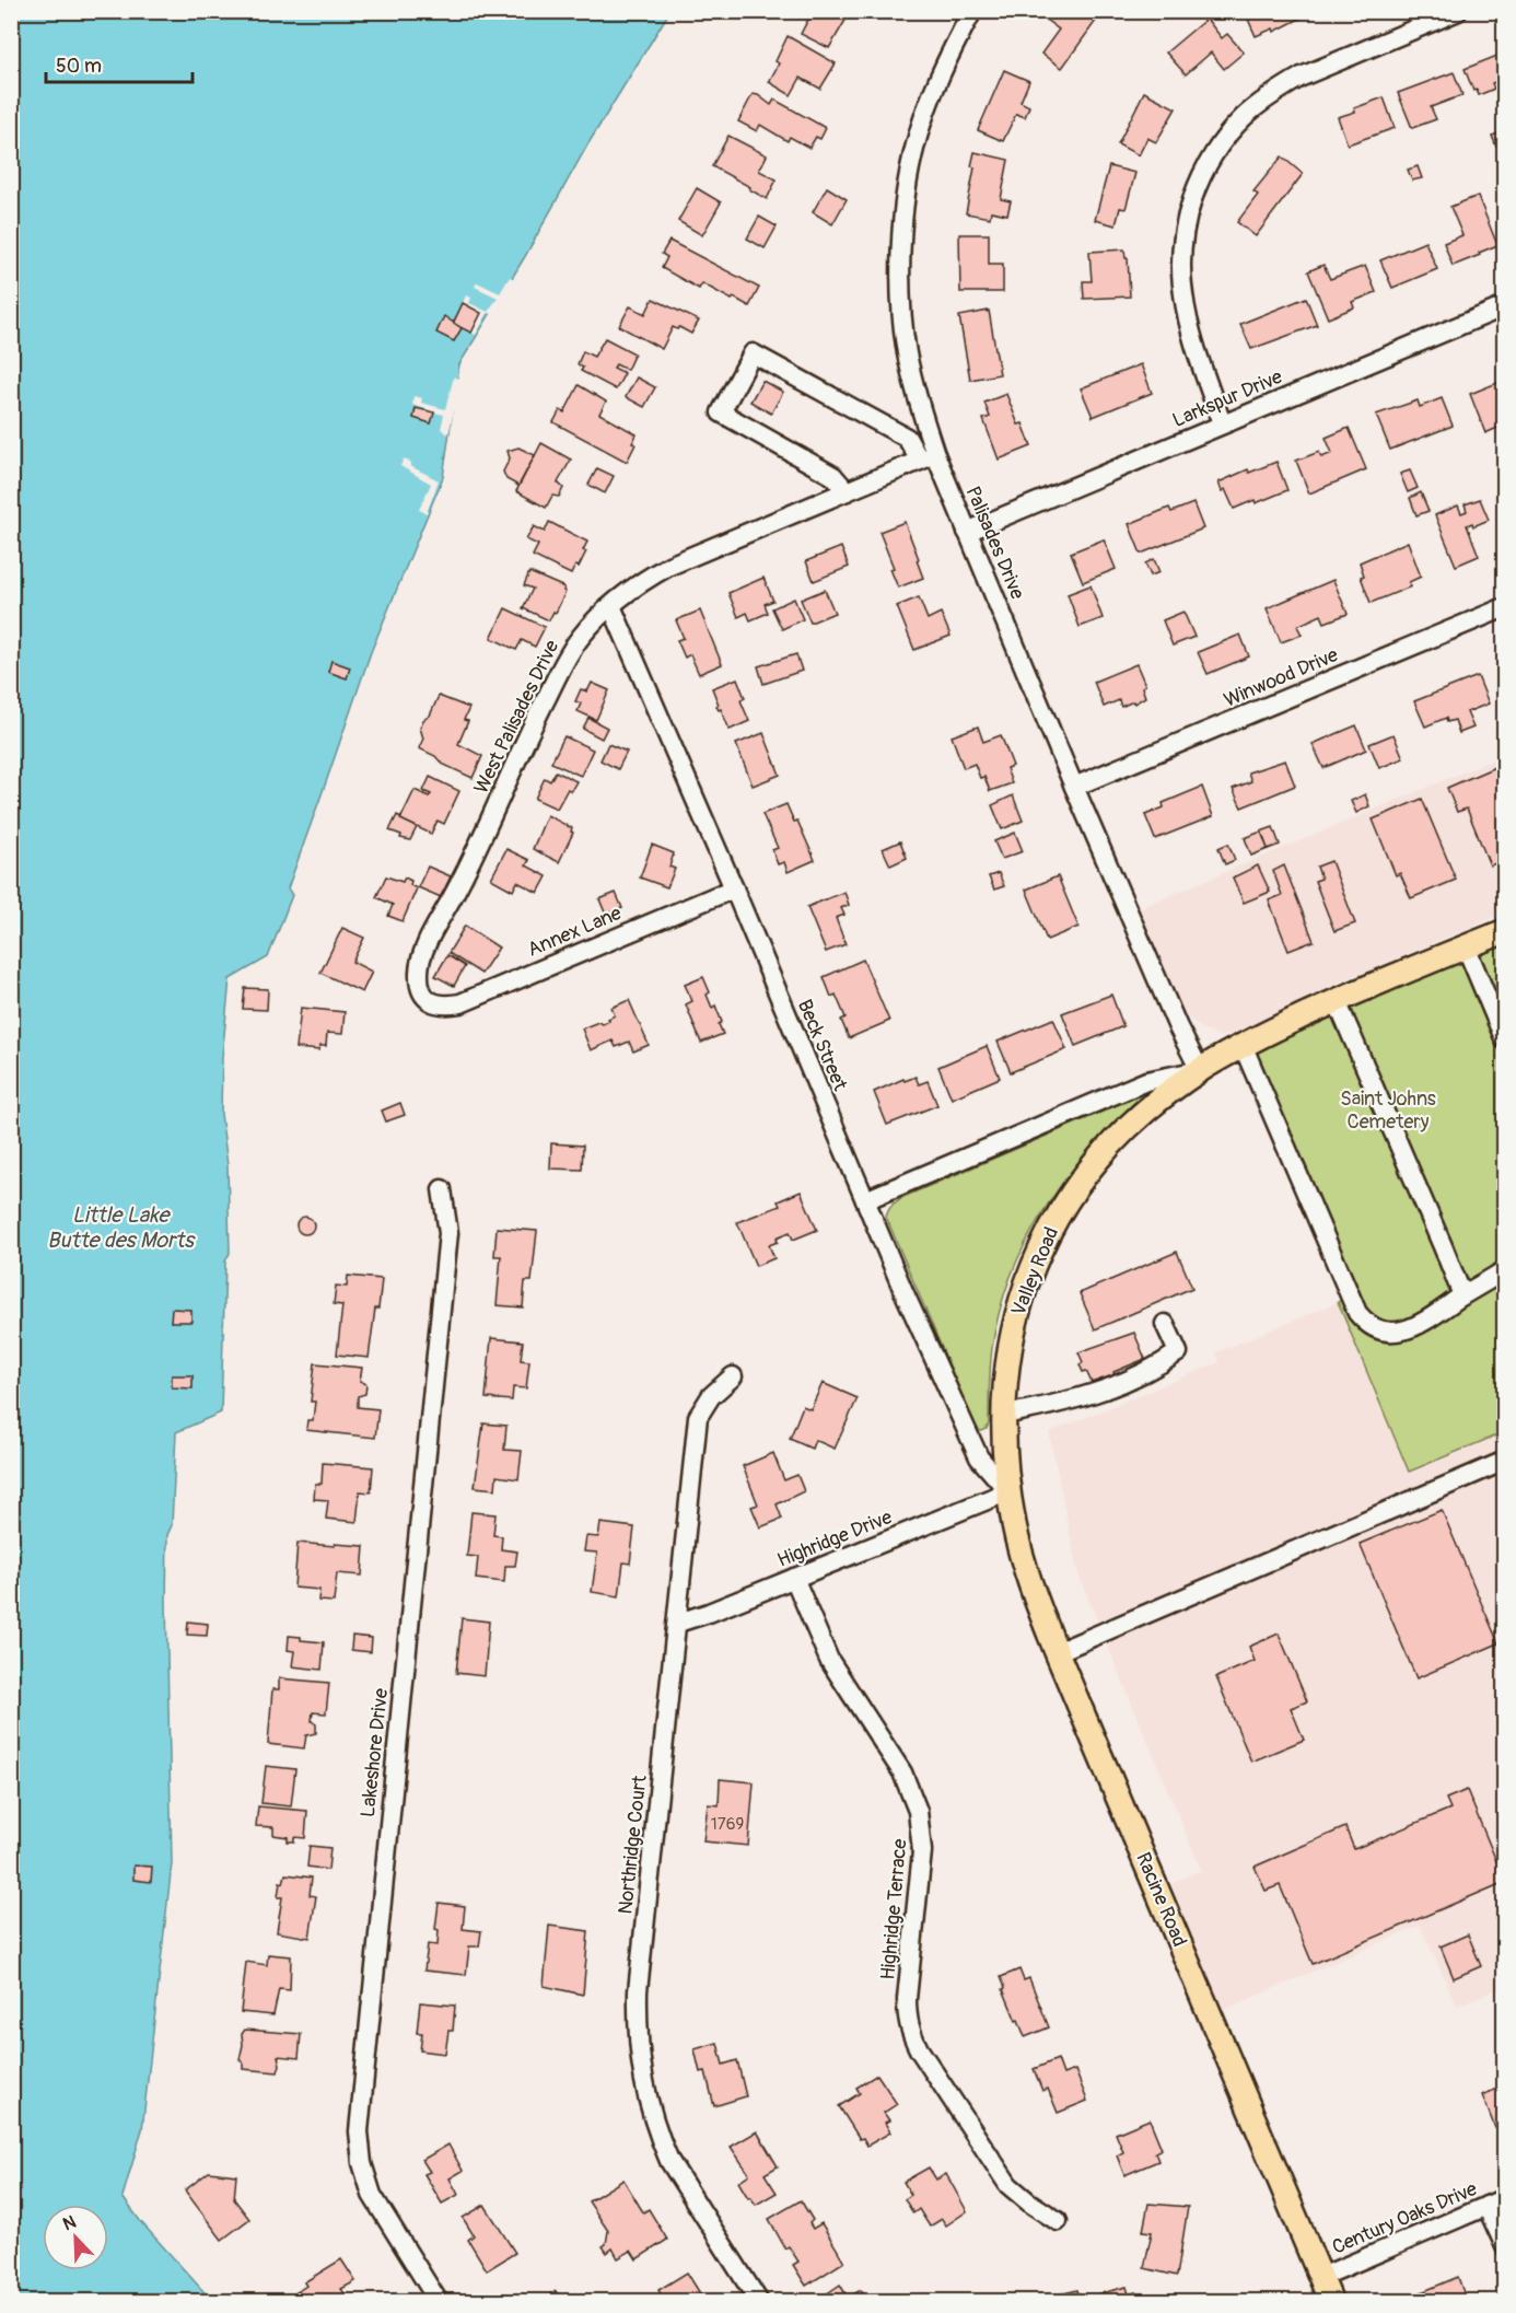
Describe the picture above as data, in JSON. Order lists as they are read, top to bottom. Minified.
{"streets":{"main road":["Valley Road","Racine Road"],"street":["Larkspur Drive","Palisades Drive","Winwood Drive","West Palisades Drive","Annex Lane","Beck Street","Highridge Drive","Lakeshore Drive","Northridge Court","Highridge Terrace","Century Oaks Drive"]},"crossings":[["Larkspur Drive","Palisades Drive"],["Palisades Drive","Winwood Drive"],["Palisades Drive","West Palisades Drive"],["Palisades Drive","Valley Road"],["West Palisades Drive","Annex Lane"],["West Palisades Drive","Beck Street"],["Annex Lane","Beck Street"],["Beck Street","Valley Road"],["Beck Street","Highridge Drive"],["Beck Street","Racine Road"],["Valley Road","Highridge Drive"],["Valley Road","Racine Road"],["Highridge Drive","Northridge Court"],["Highridge Drive","Racine Road"],["Highridge Drive","Highridge Terrace"],["Racine Road","Century Oaks Drive"]],"water":["Little Lake Butte des Morts"],"parks":["Saint Johns Cemetery"],"house_numbers":["1769"],"scale_bar":"50 m","north":"top left"}
